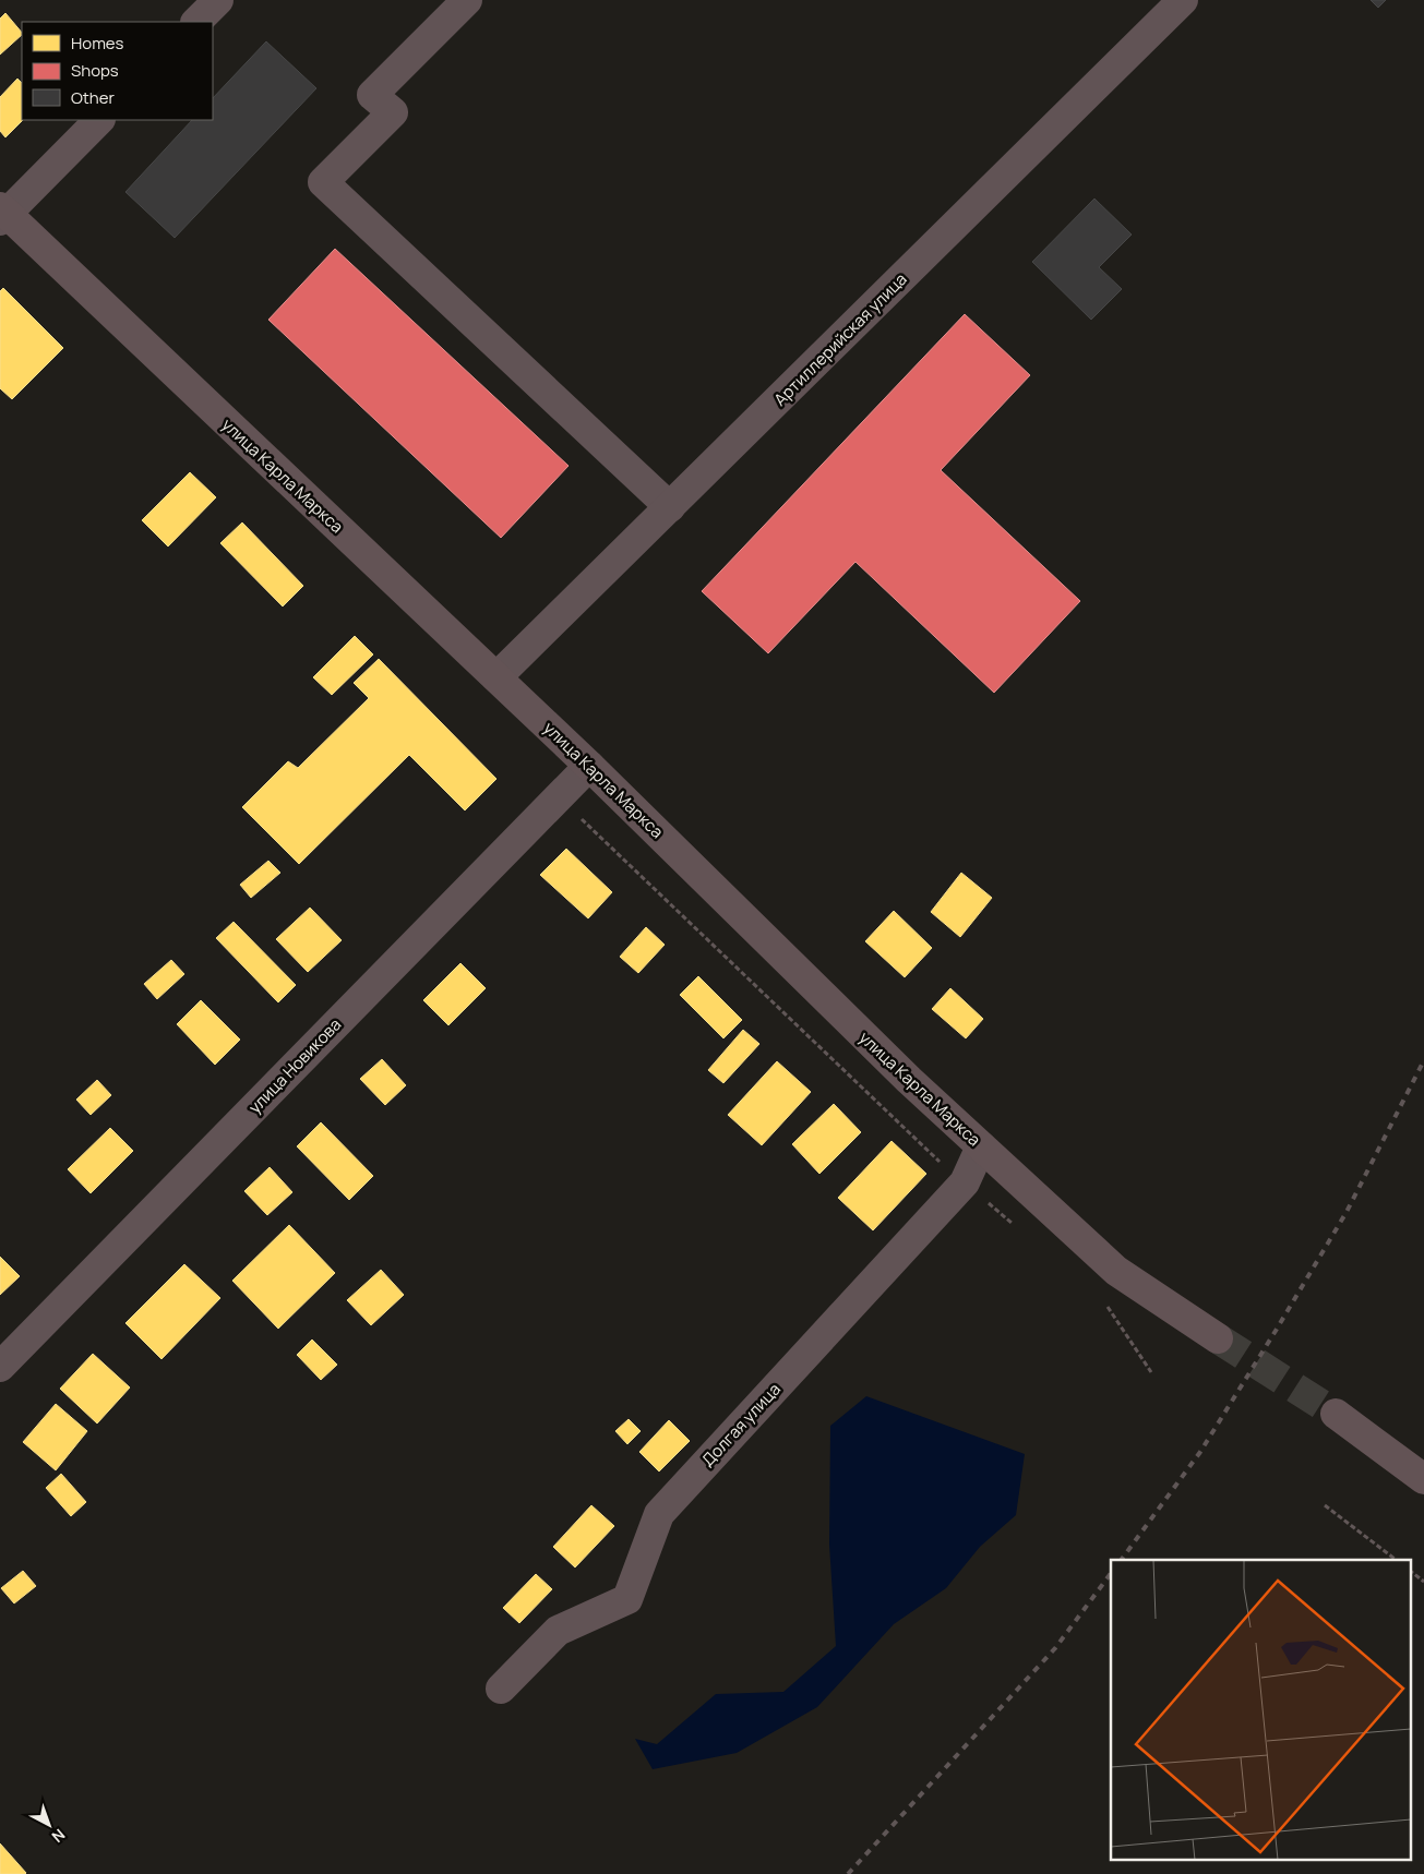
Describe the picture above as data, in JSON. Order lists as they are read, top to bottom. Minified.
{"streets":{"main road":["улица Карла Маркса"],"street":["Артиллерийская улица","улица Новикова","Долгая улица"]},"crossings":[["Артиллерийская улица","улица Карла Маркса"],["улица Карла Маркса","улица Новикова"],["улица Карла Маркса","Долгая улица"]],"legend":["Homes","Shops","Other"],"north":"bottom right"}
